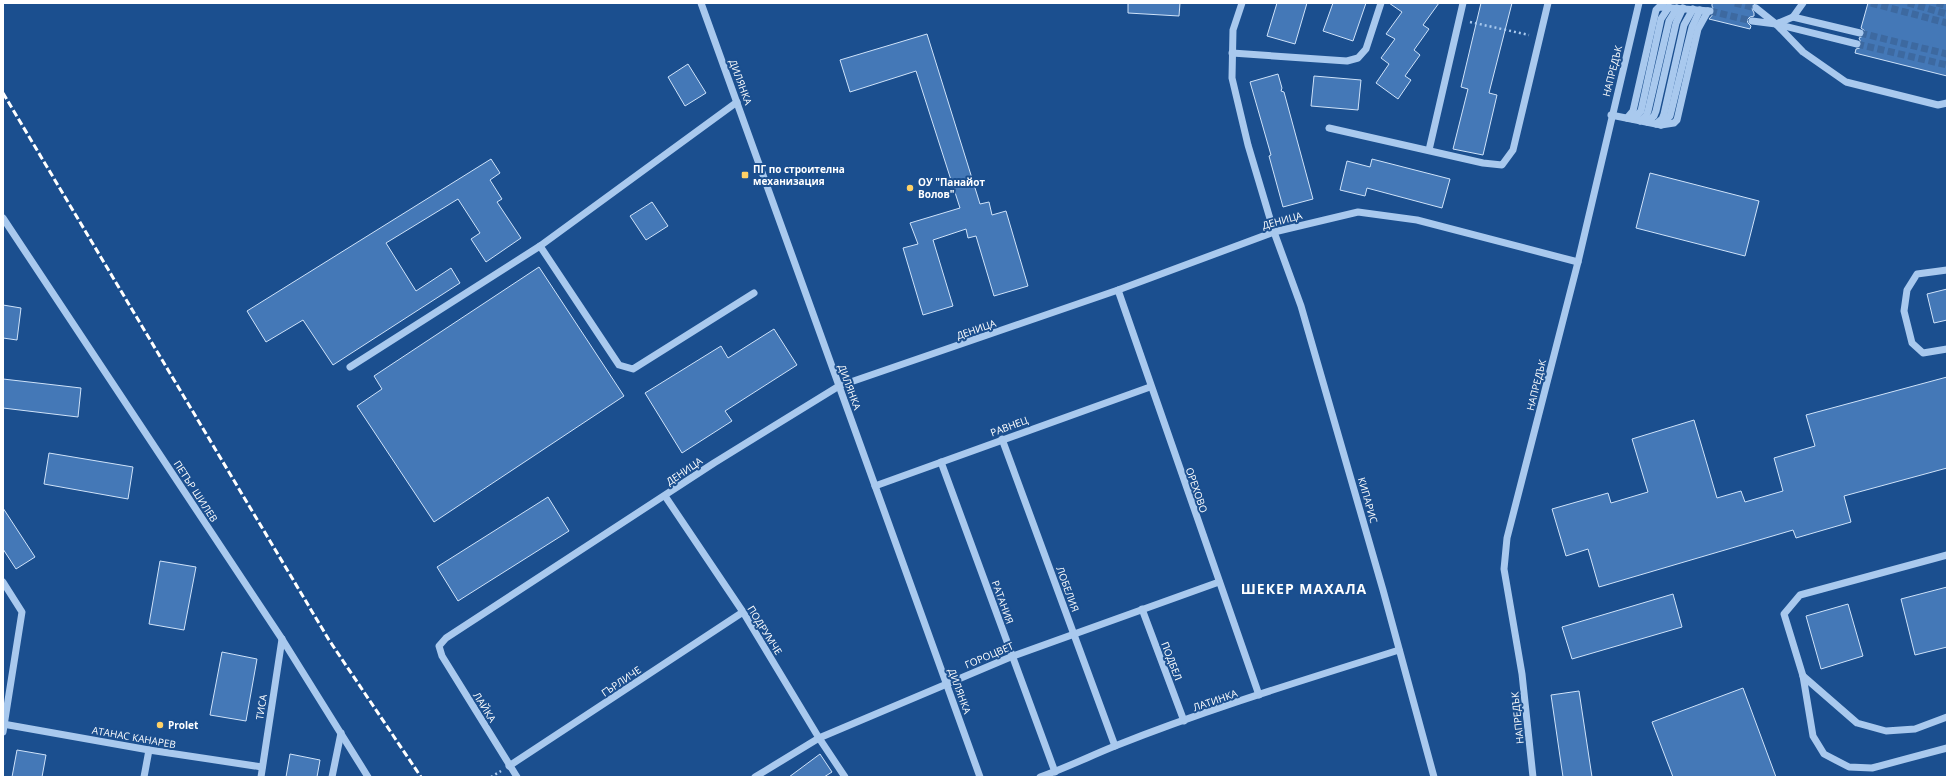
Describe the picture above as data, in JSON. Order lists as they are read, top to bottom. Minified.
{"streets":{"street":["НАПРЕДЪК","ДИЛЯНКА","ДЕНИЦА","РАВНЕЦ","ОРЕХОВО","ПЕТЪР ШИЛЕВ","КИПАРИС","ЛОБЕЛИЯ","РАТАНИЯ","ПОДРУМЧЕ","ГОРОЦВЕТ","ПОДБЕЛ","ГЪРЛИЧЕ","ЛАТИНКА","ТИСА","ЛАЙКА","АТАНАС КАНАРЕВ"]},"crossings":[["НАПРЕДЪК","ДЕНИЦА"],["ДИЛЯНКА","ДЕНИЦА"],["ДИЛЯНКА","РАВНЕЦ"],["ДИЛЯНКА","ГОРОЦВЕТ"],["ДЕНИЦА","ОРЕХОВО"],["ДЕНИЦА","КИПАРИС"],["ДЕНИЦА","ПОДРУМЧЕ"],["ДЕНИЦА","ЛАЙКА"],["РАВНЕЦ","ОРЕХОВО"],["РАВНЕЦ","ЛОБЕЛИЯ"],["РАВНЕЦ","РАТАНИЯ"],["ОРЕХОВО","ГОРОЦВЕТ"],["ОРЕХОВО","ЛАТИНКА"],["ПЕТЪР ШИЛЕВ","ТИСА"],["КИПАРИС","ЛАТИНКА"],["ЛОБЕЛИЯ","ГОРОЦВЕТ"],["ЛОБЕЛИЯ","ЛАТИНКА"],["РАТАНИЯ","ГОРОЦВЕТ"],["РАТАНИЯ","ЛАТИНКА"],["ПОДРУМЧЕ","ГОРОЦВЕТ"],["ПОДРУМЧЕ","ГЪРЛИЧЕ"],["ГОРОЦВЕТ","ПОДБЕЛ"],["ПОДБЕЛ","ЛАТИНКА"],["ГЪРЛИЧЕ","ЛАЙКА"],["ТИСА","АТАНАС КАНАРЕВ"]],"districts":["ШЕКЕР МАХАЛА"],"places":{"transit":["ПГ по строителна механизация"],"other":["ОУ \"Панайот Волов\"","Prolet"]}}
